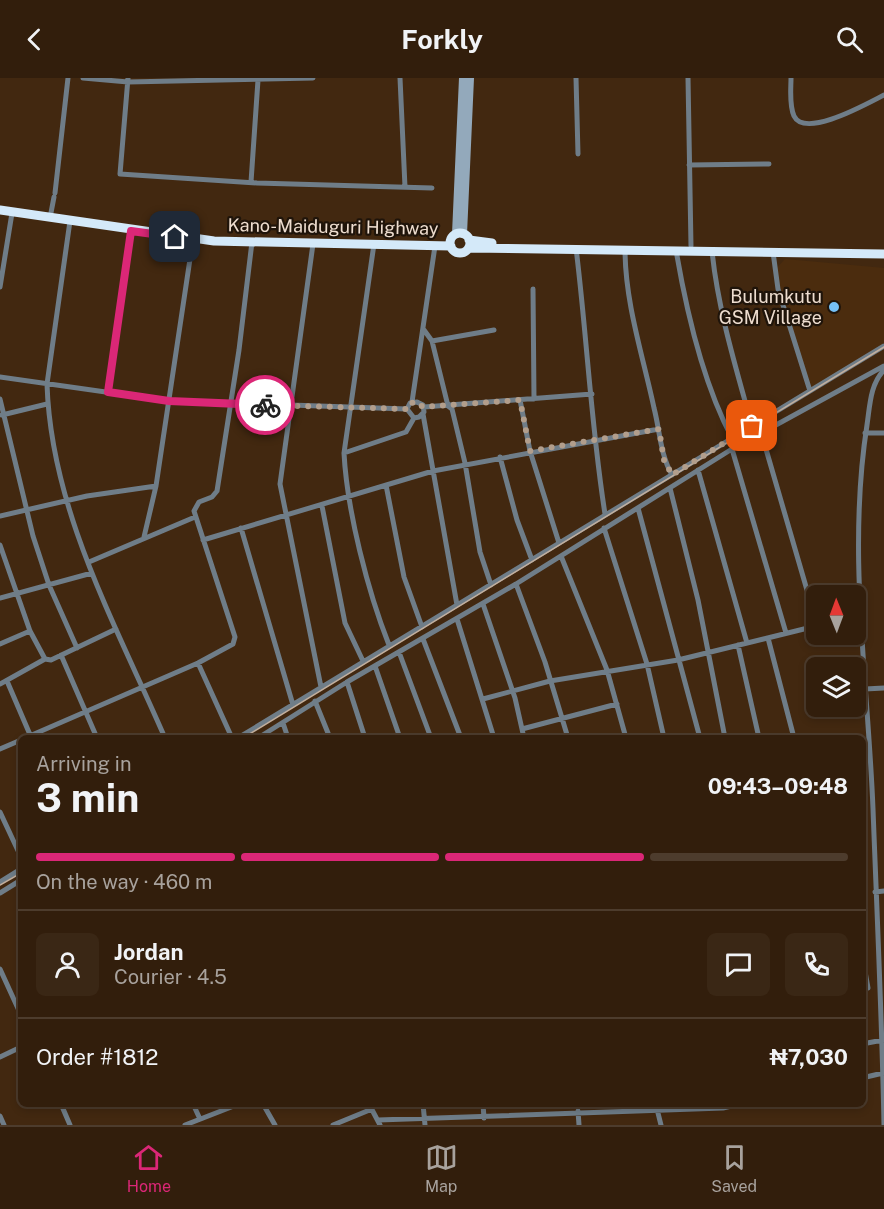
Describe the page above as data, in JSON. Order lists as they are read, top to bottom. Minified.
{"streets":{"highway":["Kano-Maiduguri Highway"]},"places":["Bulumkutu GSM Village"],"north":"top","page":{"header":"Forkly","heading":["3 min","Arriving in","09:43–09:48"],"panel":["Jordan","Courier · 4.5","Order #1812","₦7,030"],"bar":"On the way · 460 m","tabs":["Home","Map","Saved"]}}
